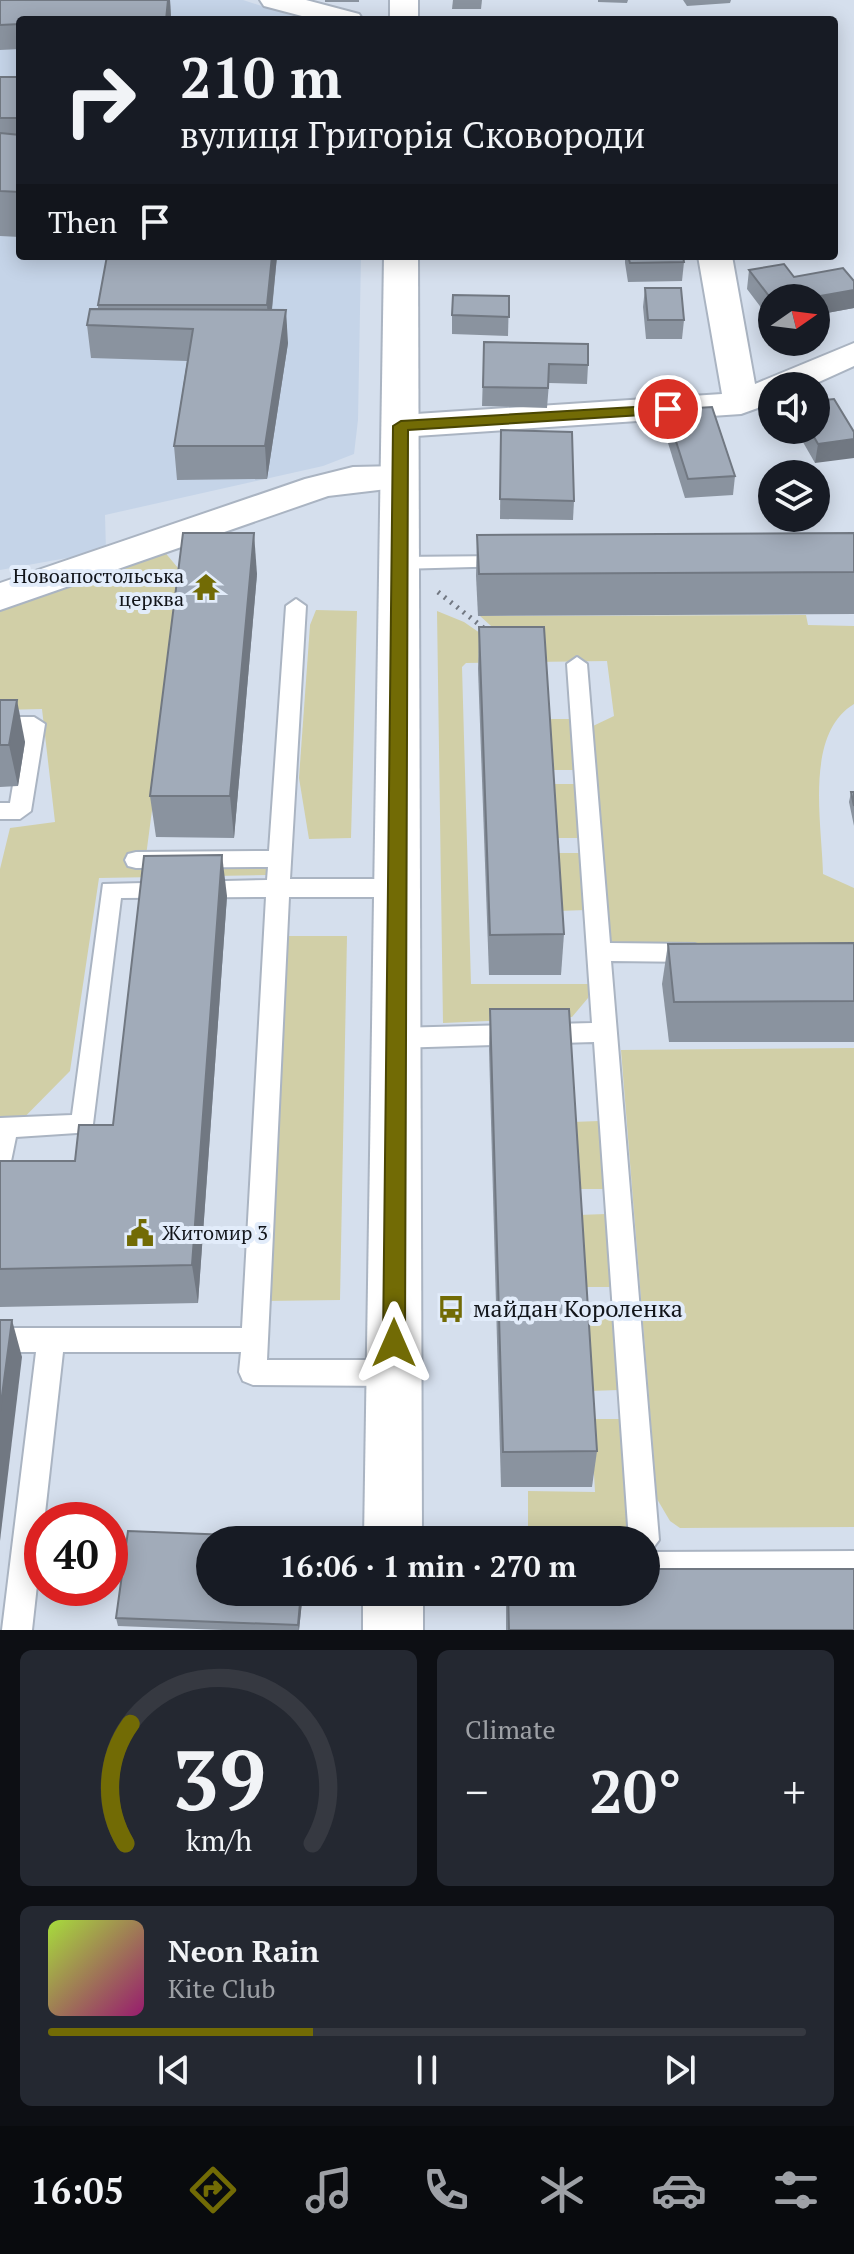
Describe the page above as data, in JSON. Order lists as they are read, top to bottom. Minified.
{"places":{"temple":["Новоапостольська церква"],"public building":["Житомир 3"],"bus stop":["майдан Короленка"]},"north":"right","page":{"turn":["210 m","вулиця Григорія Сковороди"],"then":"Then","limit":"40","trip":"16:06 · 1 min · 270 m","tile":"Climate","heat":["−","20°","+"],"song":["Neon Rain","Kite Club"],"tabs":"16:05","gauge":["39","km/h"]}}
